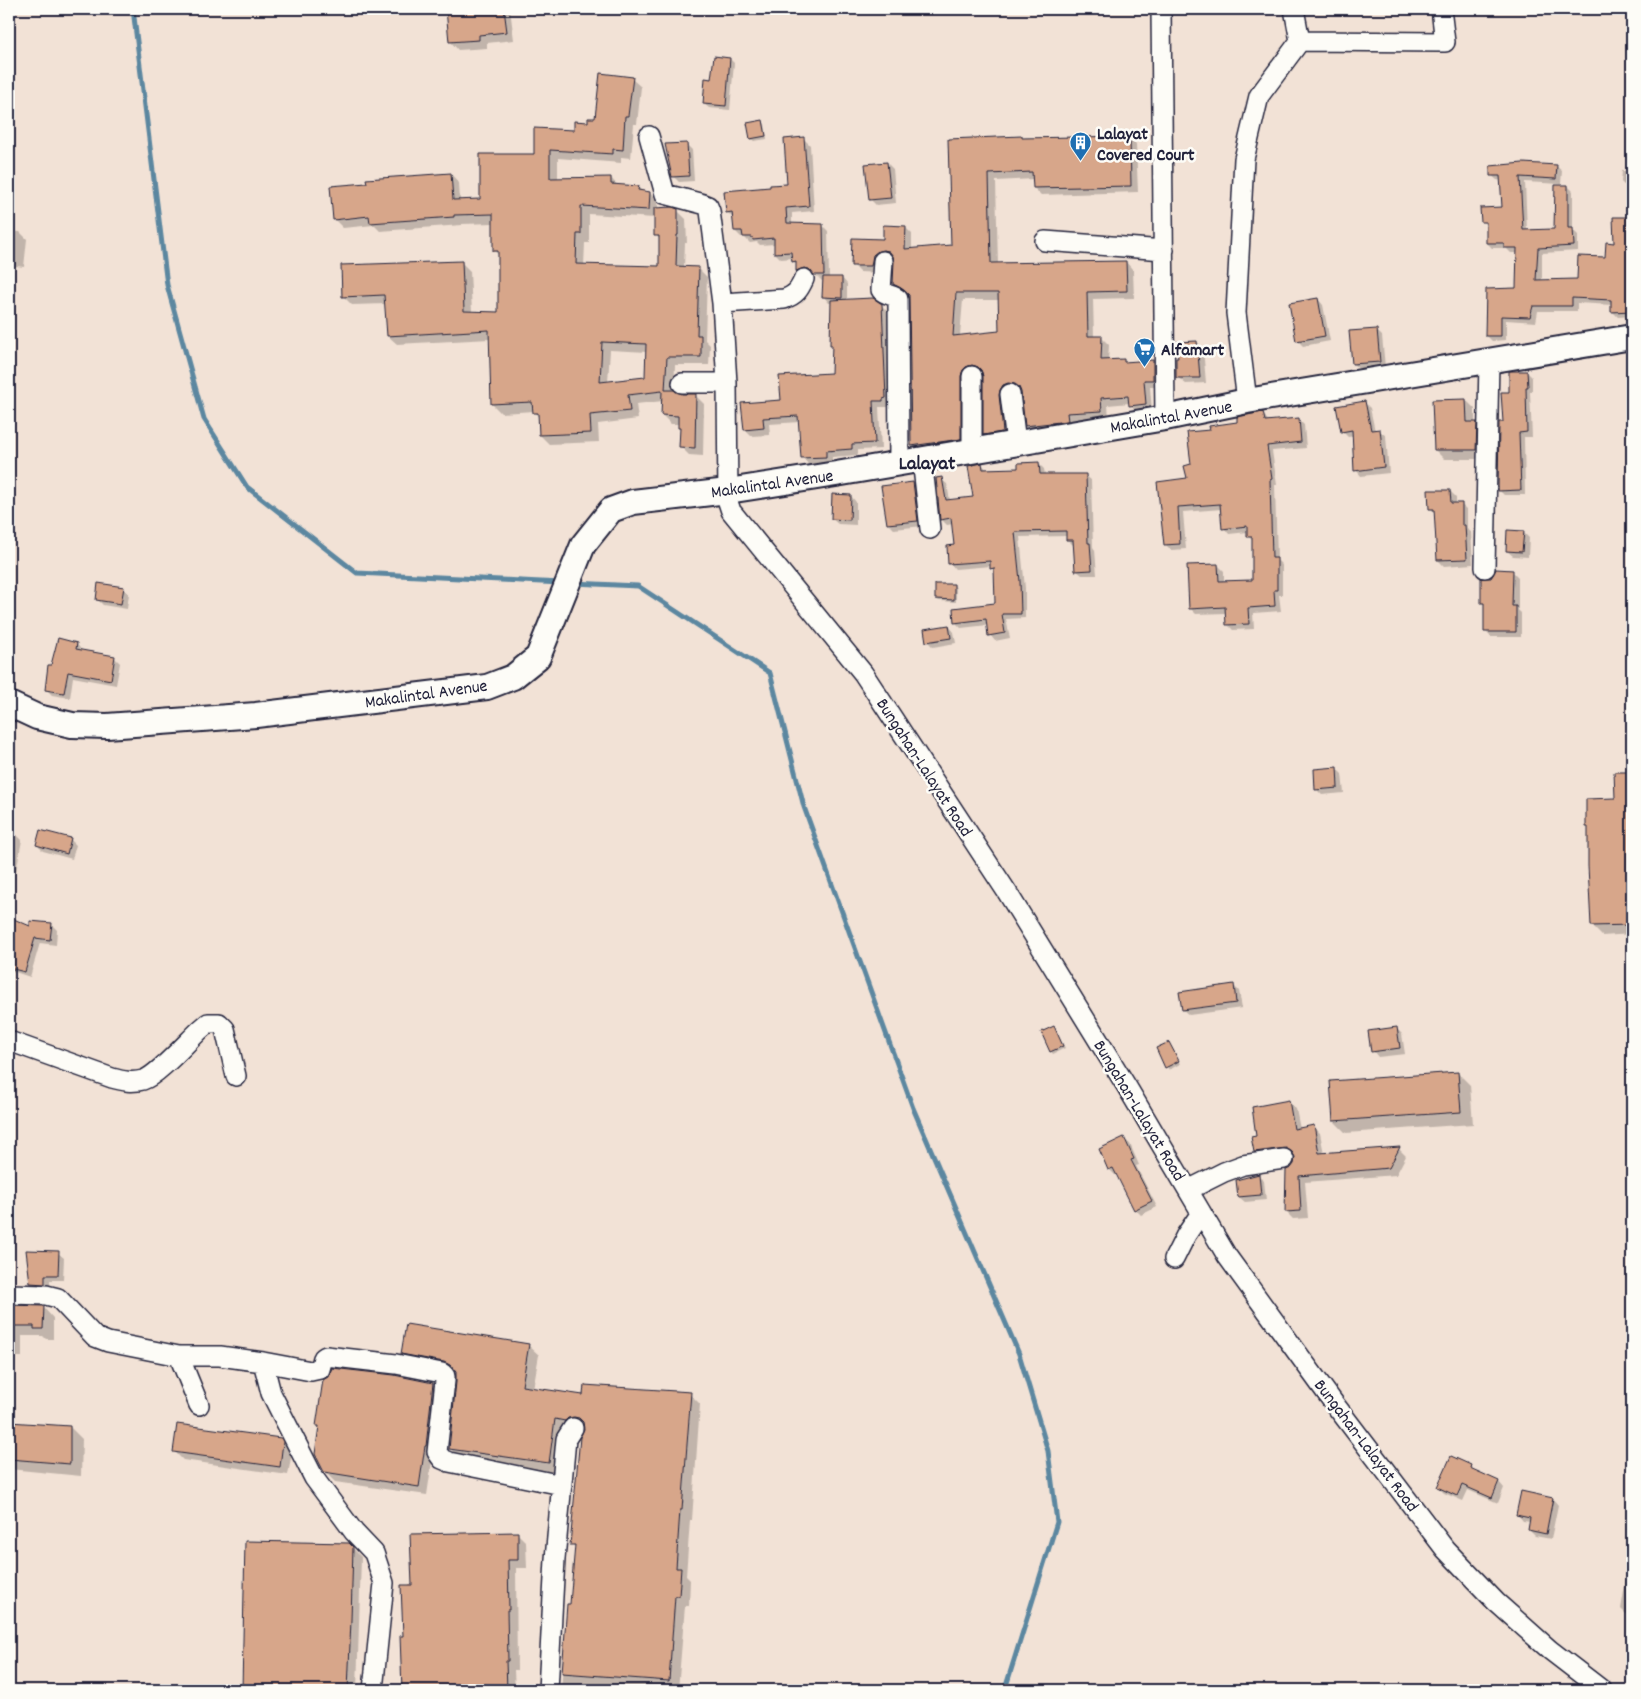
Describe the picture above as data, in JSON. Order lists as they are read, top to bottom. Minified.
{"streets":{"main road":["Makalintal Avenue"],"street":["Bungahan-Lalayat Road"]},"crossings":[["Makalintal Avenue","Bungahan-Lalayat Road"]],"districts":["Lalayat"],"places":{"building":["Lalayat Covered Court"],"supermarket":["Alfamart"]}}
